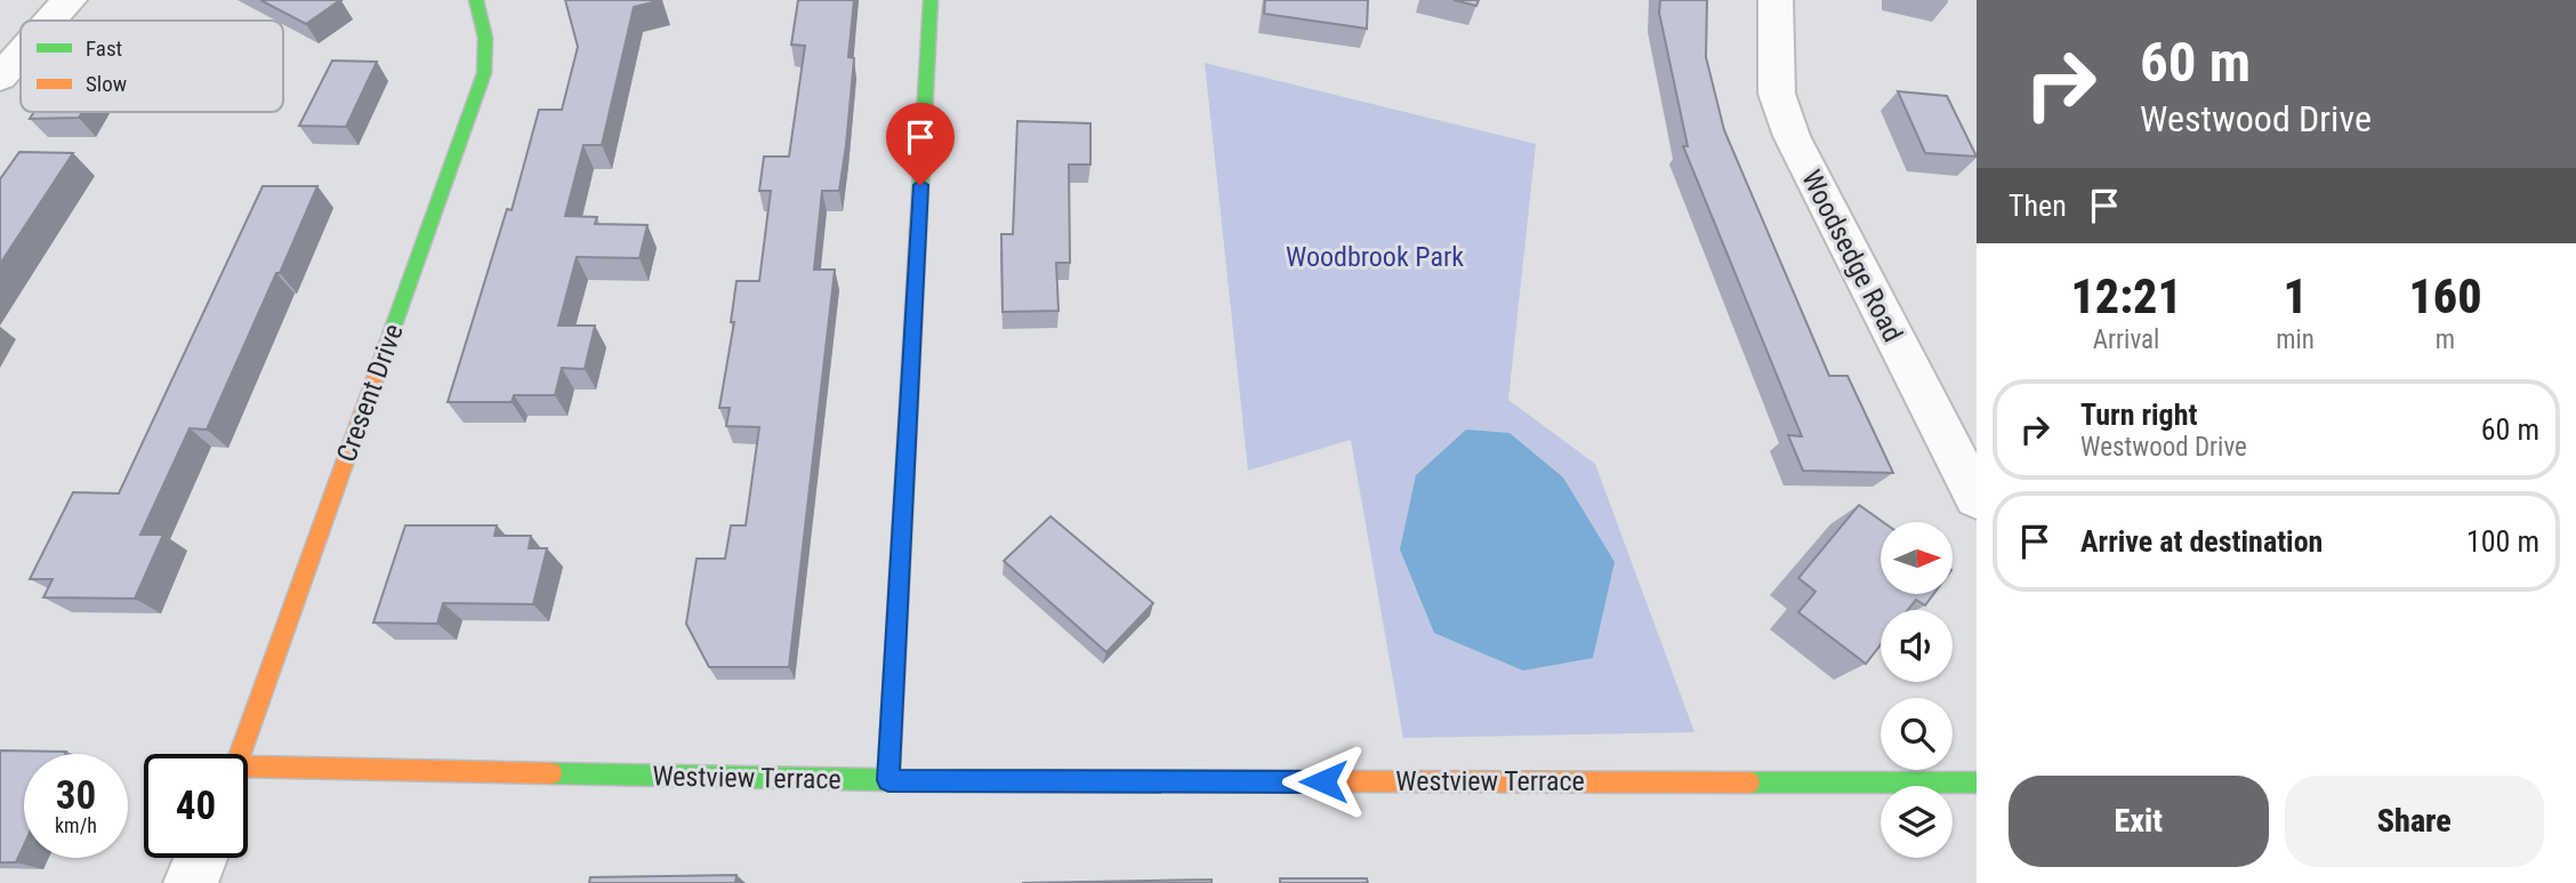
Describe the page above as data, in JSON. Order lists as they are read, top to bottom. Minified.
{"streets":{"street":["Woodsedge Road","Cresent Drive","Westview Terrace"]},"parks":["Woodbrook Park"],"legend":["Fast","Slow"],"north":"right","page":{"turn":["60 m","Westwood Drive"],"then":"Then","eta":["12:21","Arrival","1","min","160","m"],"list":[{"name":"Turn right","note":"Westwood Drive","value":"60 m"},{"name":"Arrive at destination","value":"100 m"}],"speed":"30 km/h","limit":"40","buttons":["Exit","Share"]}}
